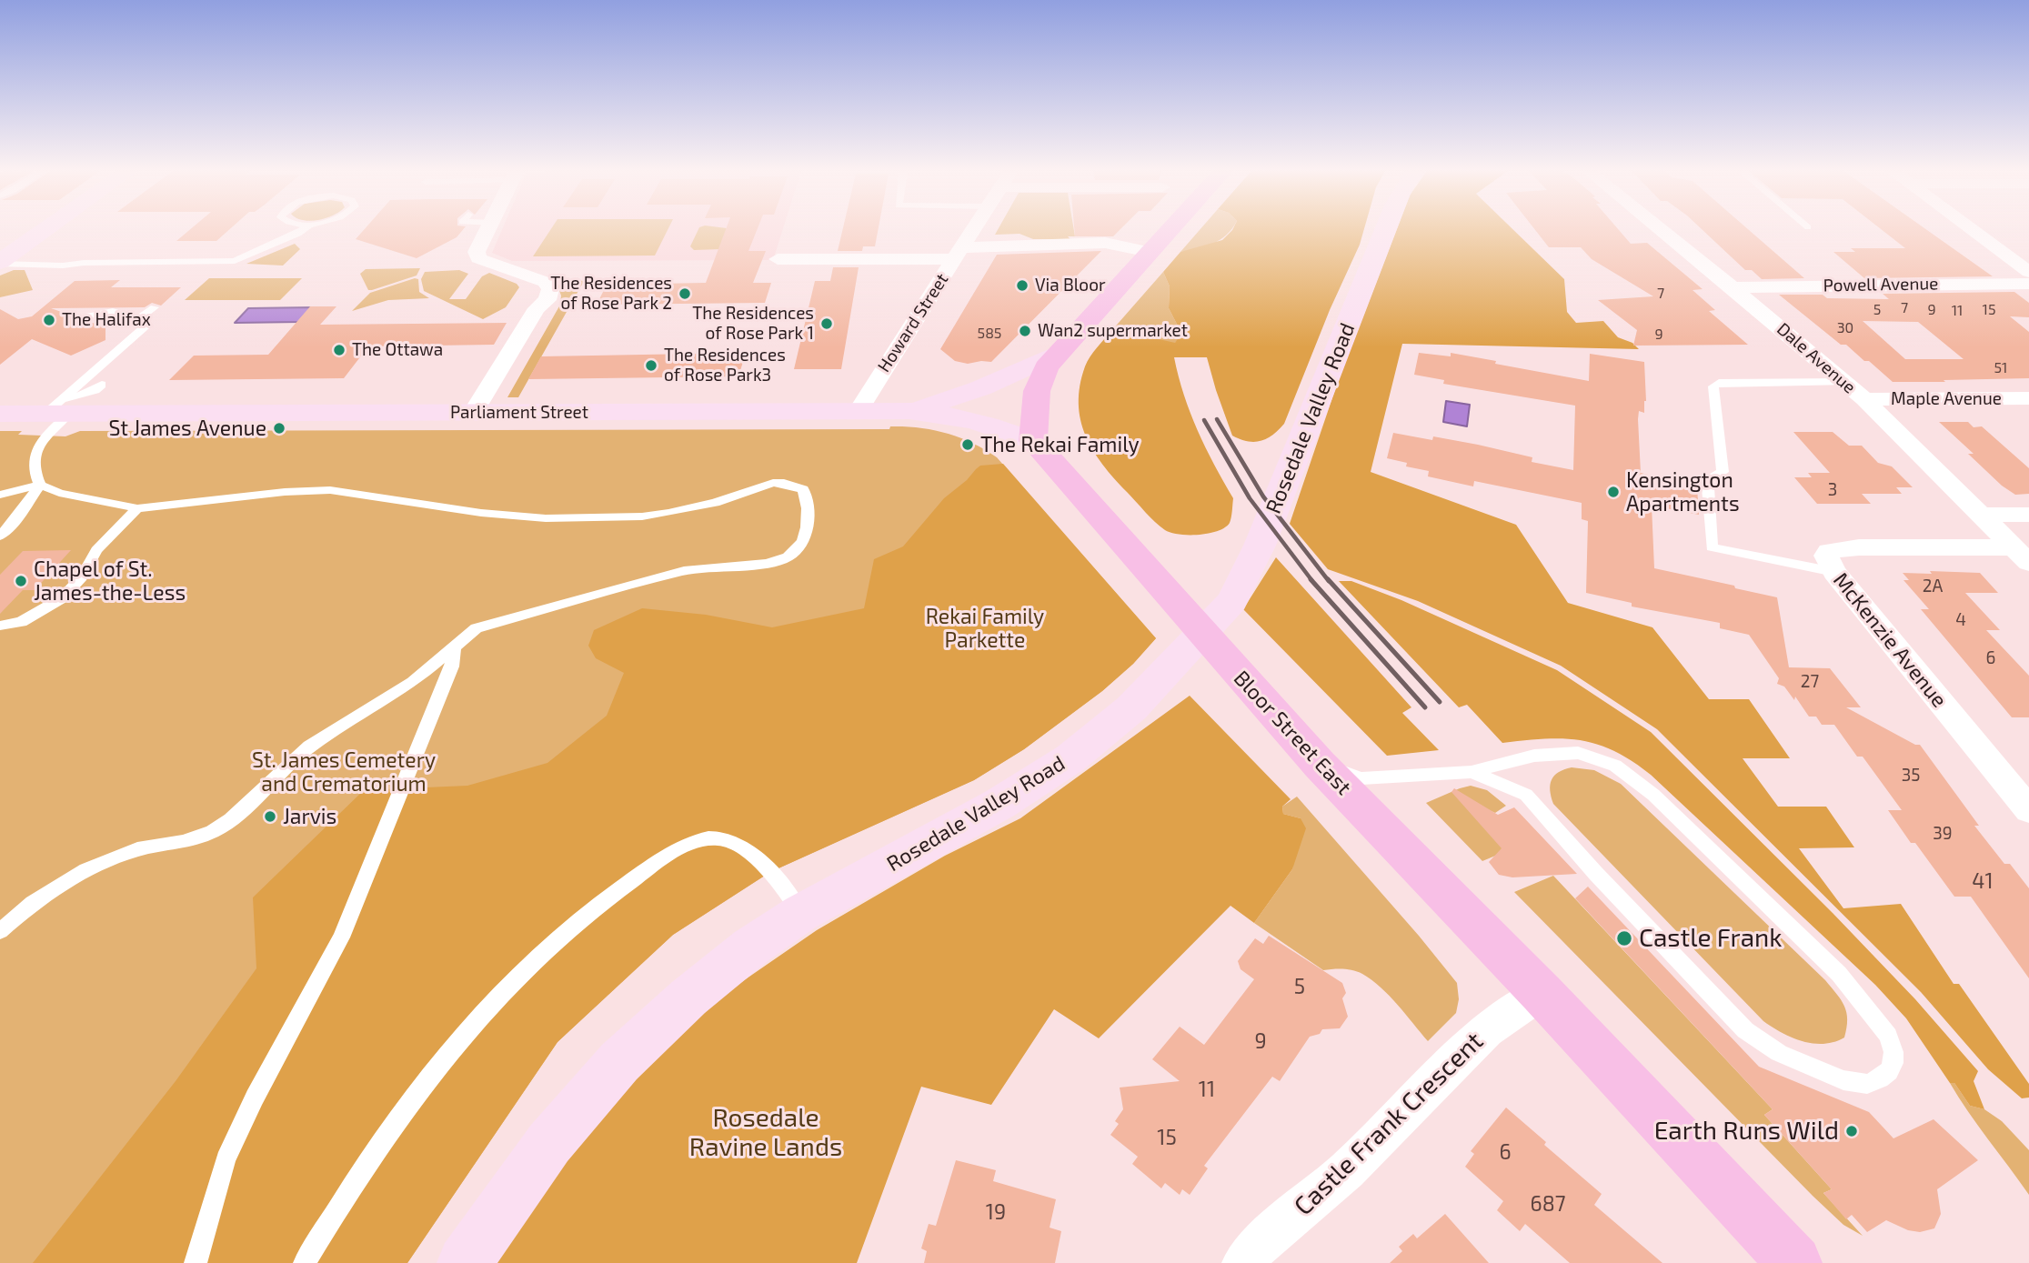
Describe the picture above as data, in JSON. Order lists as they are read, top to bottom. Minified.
{"streets":{"main road":["Bloor Street East"],"street":["Powell Avenue","Howard Street","Dale Avenue","Maple Avenue","Parliament Street","Rosedale Valley Road","McKenzie Avenue","Castle Frank Crescent"]},"crossings":[["Powell Avenue","Dale Avenue"],["Howard Street","Parliament Street"],["Dale Avenue","Maple Avenue"],["Dale Avenue","McKenzie Avenue"],["Parliament Street","Bloor Street East"],["Bloor Street East","Castle Frank Crescent"]],"parks":["Rekai Family Parkette","St. James Cemetery and Crematorium","Rosedale Ravine Lands"],"places":["Via Bloor","The Residences of Rose Park 2","The Halifax","The Residences of Rose Park 1","Wan2 supermarket","The Ottawa","The Residences of Rose Park3","St James Avenue","The Rekai Family","Kensington Apartments","Chapel of St. James-the-Less","Jarvis","Castle Frank","Earth Runs Wild"],"house_numbers":["7","7","5","9","15","11","30","585","9","51","3","2A","4","6","27","35","39","41","5","9","11","15","6","687","19"]}
